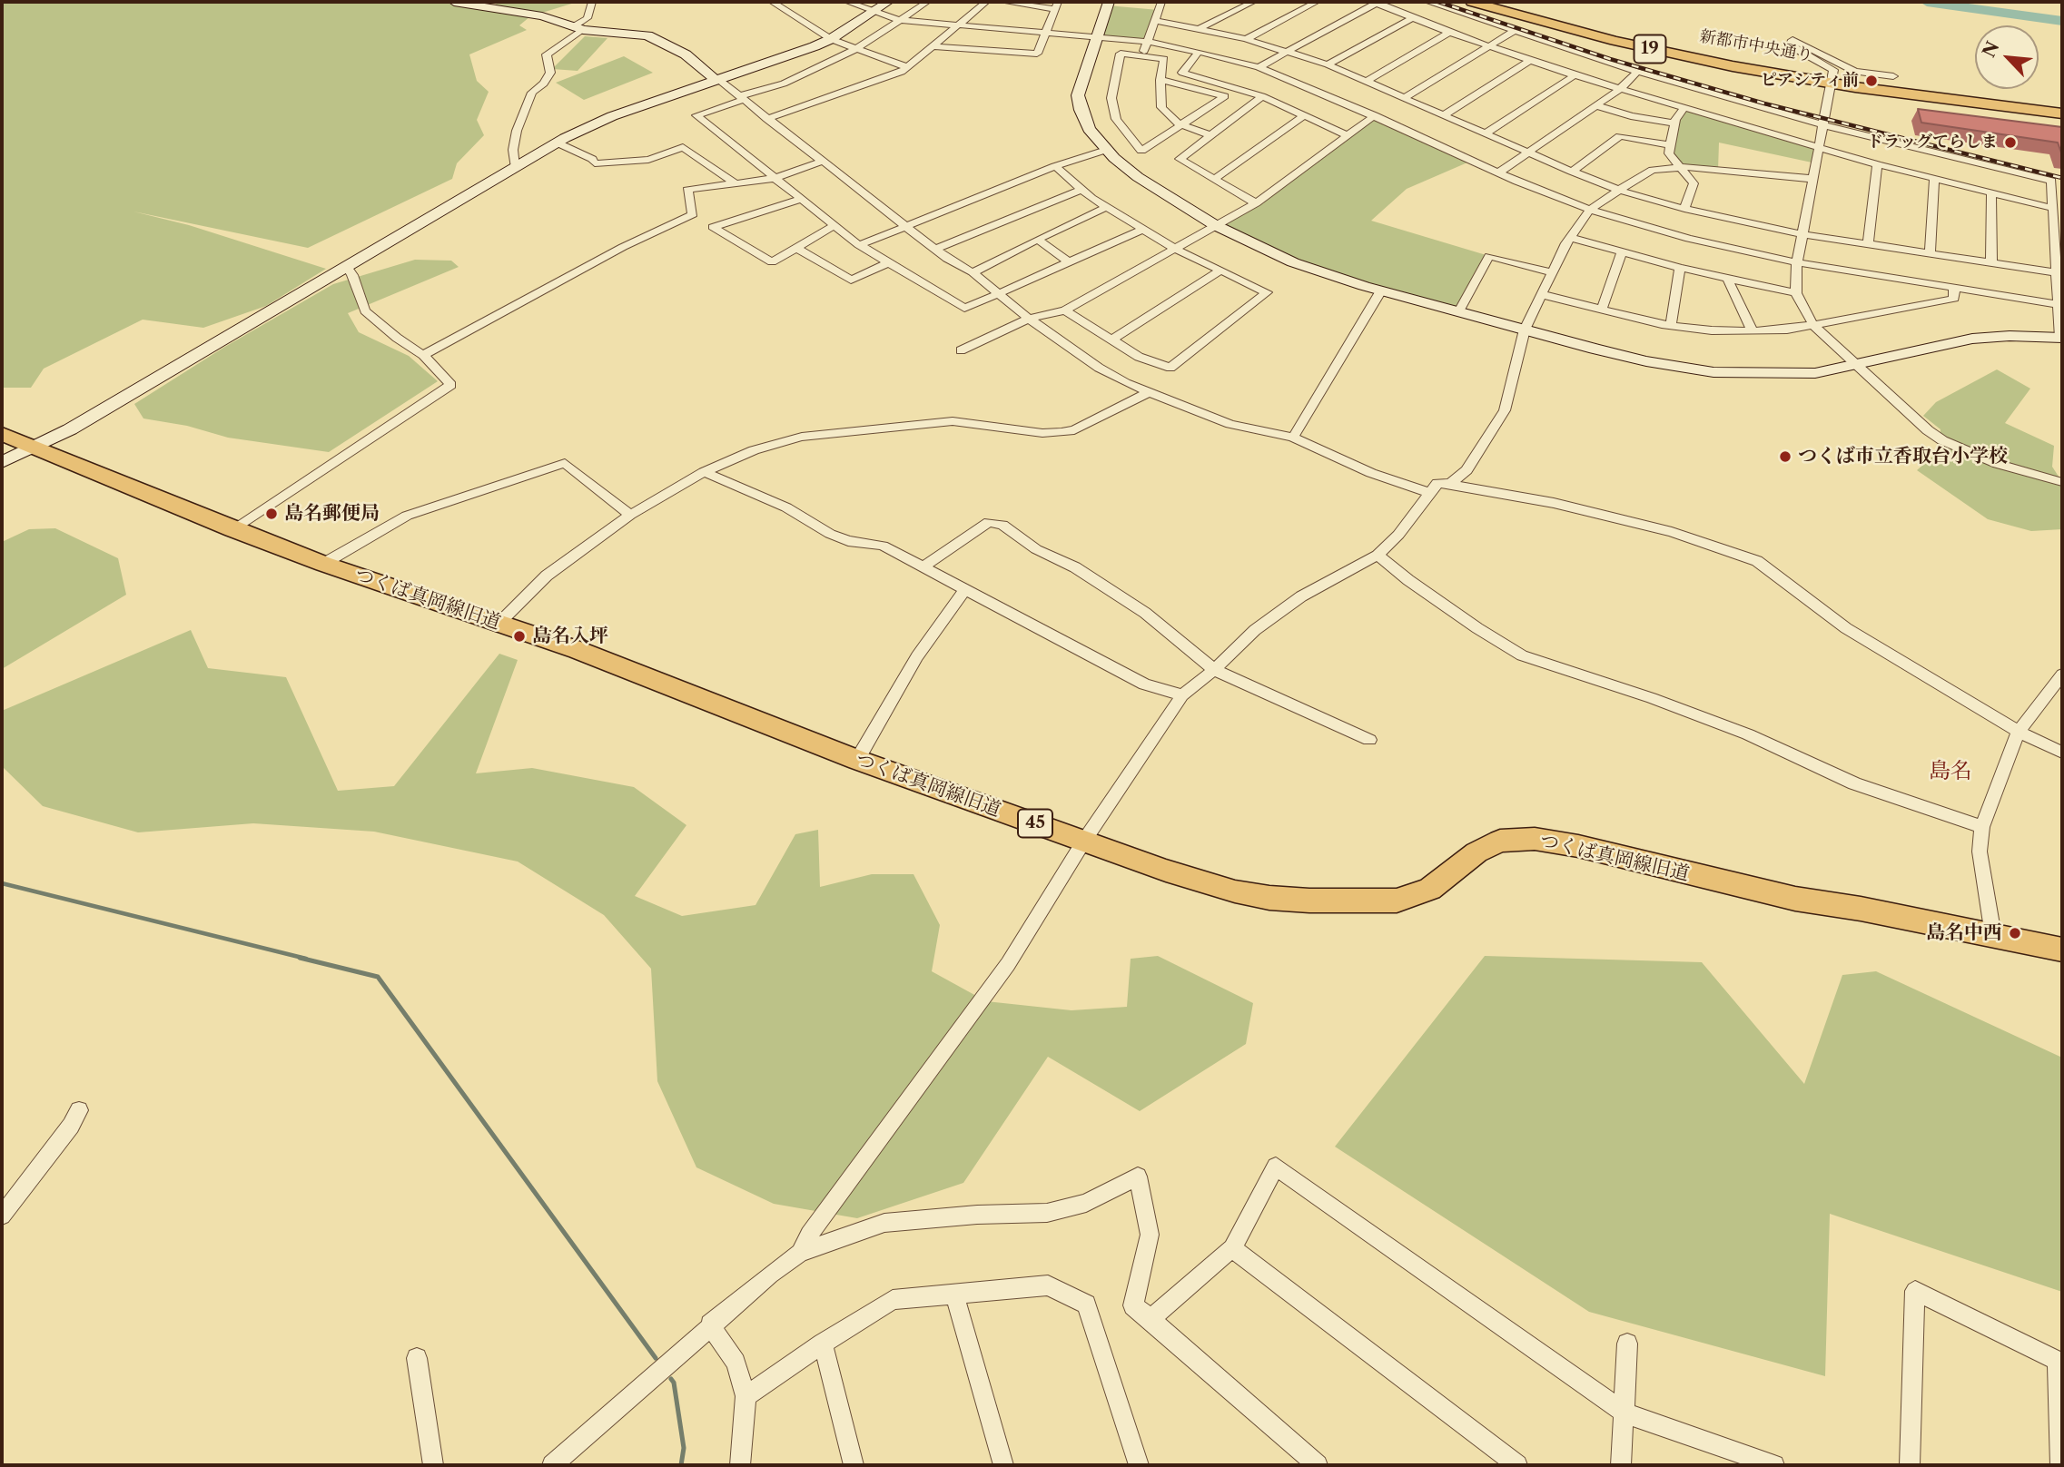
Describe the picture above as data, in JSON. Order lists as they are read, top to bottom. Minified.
{"streets":{"main road":["新都市中央通り","19","つくば真岡線旧道","45"]},"districts":["島名"],"places":["ピアシティ前","ドラッグてらしま","つくば市立香取台小学校","島名郵便局","島名入坪","島名中西"],"north":"top left"}
